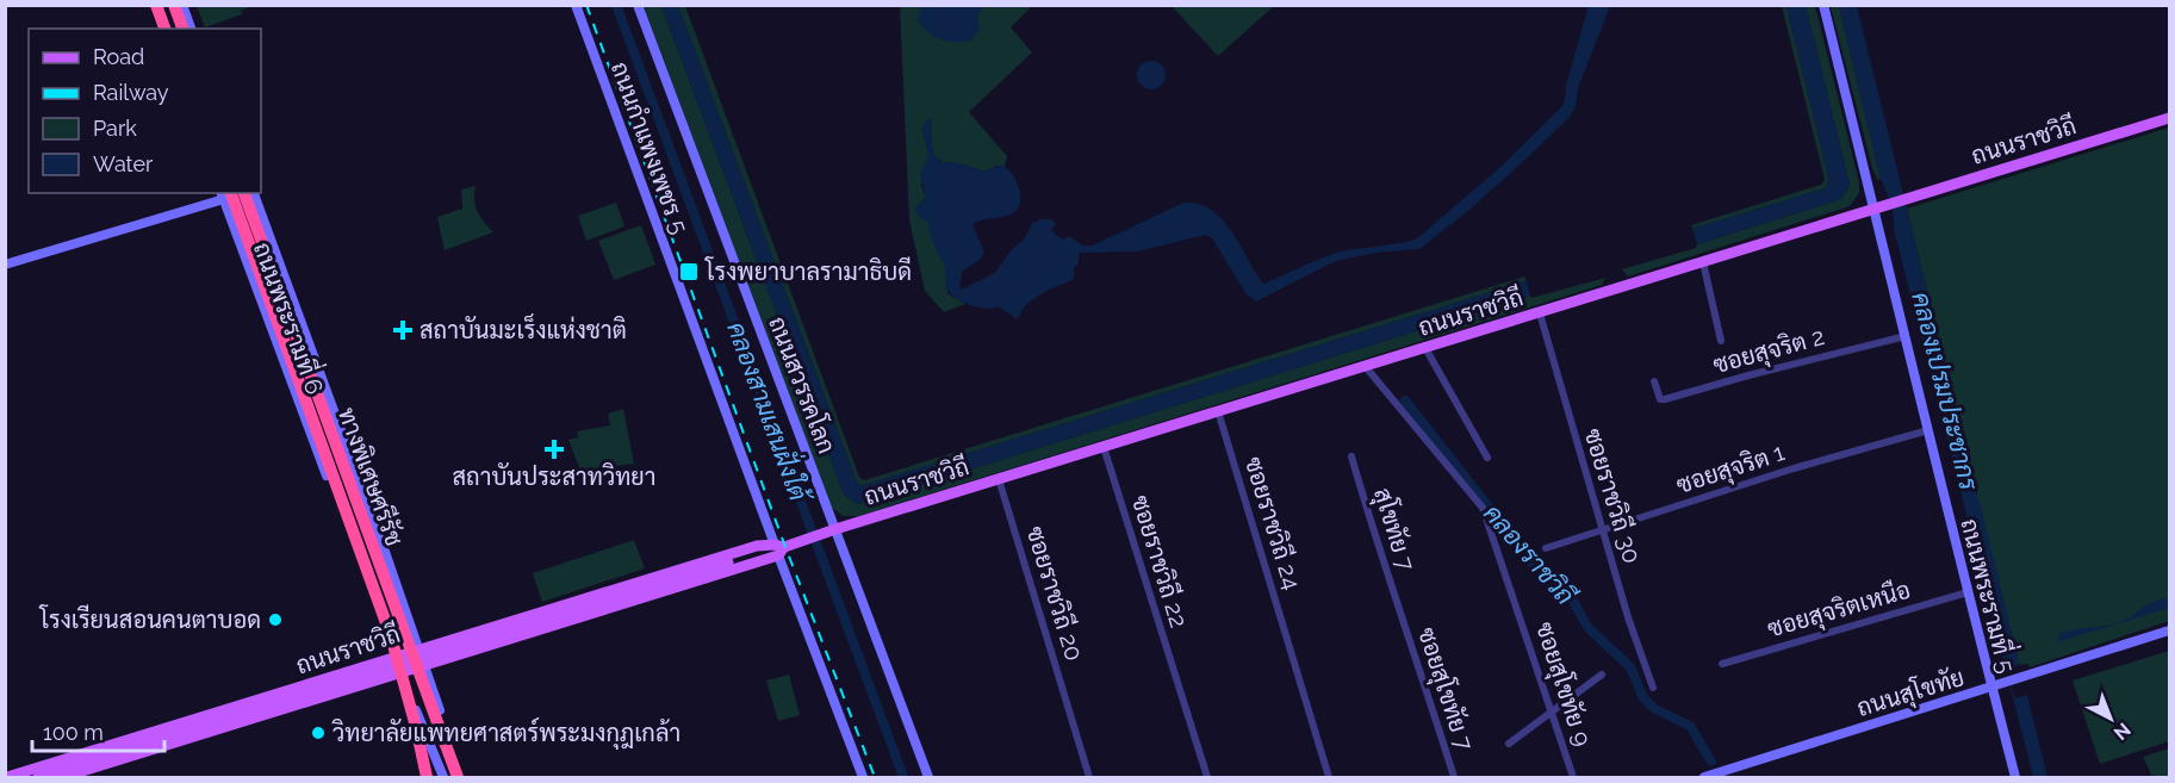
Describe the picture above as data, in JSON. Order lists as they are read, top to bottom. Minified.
{"streets":{"highway":["ทางพิเศษศรีรัช"],"main road":["ถนนราชวิถี"],"street":["ถนนกำแพงเพชร 5","ถนนพระรามที่ 6","ซอยสุจริต 2","ถนนสวรรคโลก","ซอยสุจริต 1","ซอยราชวิถี 30","ซอยราชวิถี 24","สุโขทัย 7","ซอยราชวิถี 22","ซอยราชวิถี 20","ถนนพระรามที่ 5","ซอยสุจริตเหนือ","ซอยสุโขทัย 9","ซอยสุโขทัย 7","ถนนสุโขทัย"]},"crossings":[["ถนนราชวิถี","ถนนกำแพงเพชร 5"],["ถนนราชวิถี","ถนนพระรามที่ 6"],["ถนนราชวิถี","ถนนสวรรคโลก"],["ถนนราชวิถี","ซอยราชวิถี 30"],["ถนนราชวิถี","ซอยราชวิถี 24"],["ถนนราชวิถี","ซอยราชวิถี 22"],["ถนนราชวิถี","ซอยราชวิถี 20"],["ถนนราชวิถี","ถนนพระรามที่ 5"],["ถนนราชวิถี","ซอยสุโขทัย 9"],["ถนนพระรามที่ 6","ทางพิเศษศรีรัช"],["ซอยสุจริต 2","ถนนพระรามที่ 5"],["ซอยสุจริต 1","ซอยราชวิถี 30"],["ซอยสุจริต 1","ถนนพระรามที่ 5"],["สุโขทัย 7","ซอยสุโขทัย 7"],["ถนนพระรามที่ 5","ซอยสุจริตเหนือ"],["ถนนพระรามที่ 5","ถนนสุโขทัย"]],"water":["คลองเปรมประชากร","คลองสามเสนฝั่งใต้","คลองราชวิถี"],"places":{"transit":["โรงพยาบาลรามาธิบดี"],"health":["สถาบันมะเร็งแห่งชาติ","สถาบันประสาทวิทยา"],"other":["โรงเรียนสอนคนตาบอด","วิทยาลัยแพทยศาสตร์พระมงกุฎเกล้า"]},"legend":["Road","Railway","Park","Water"],"scale_bar":"100 m","north":"bottom right"}
